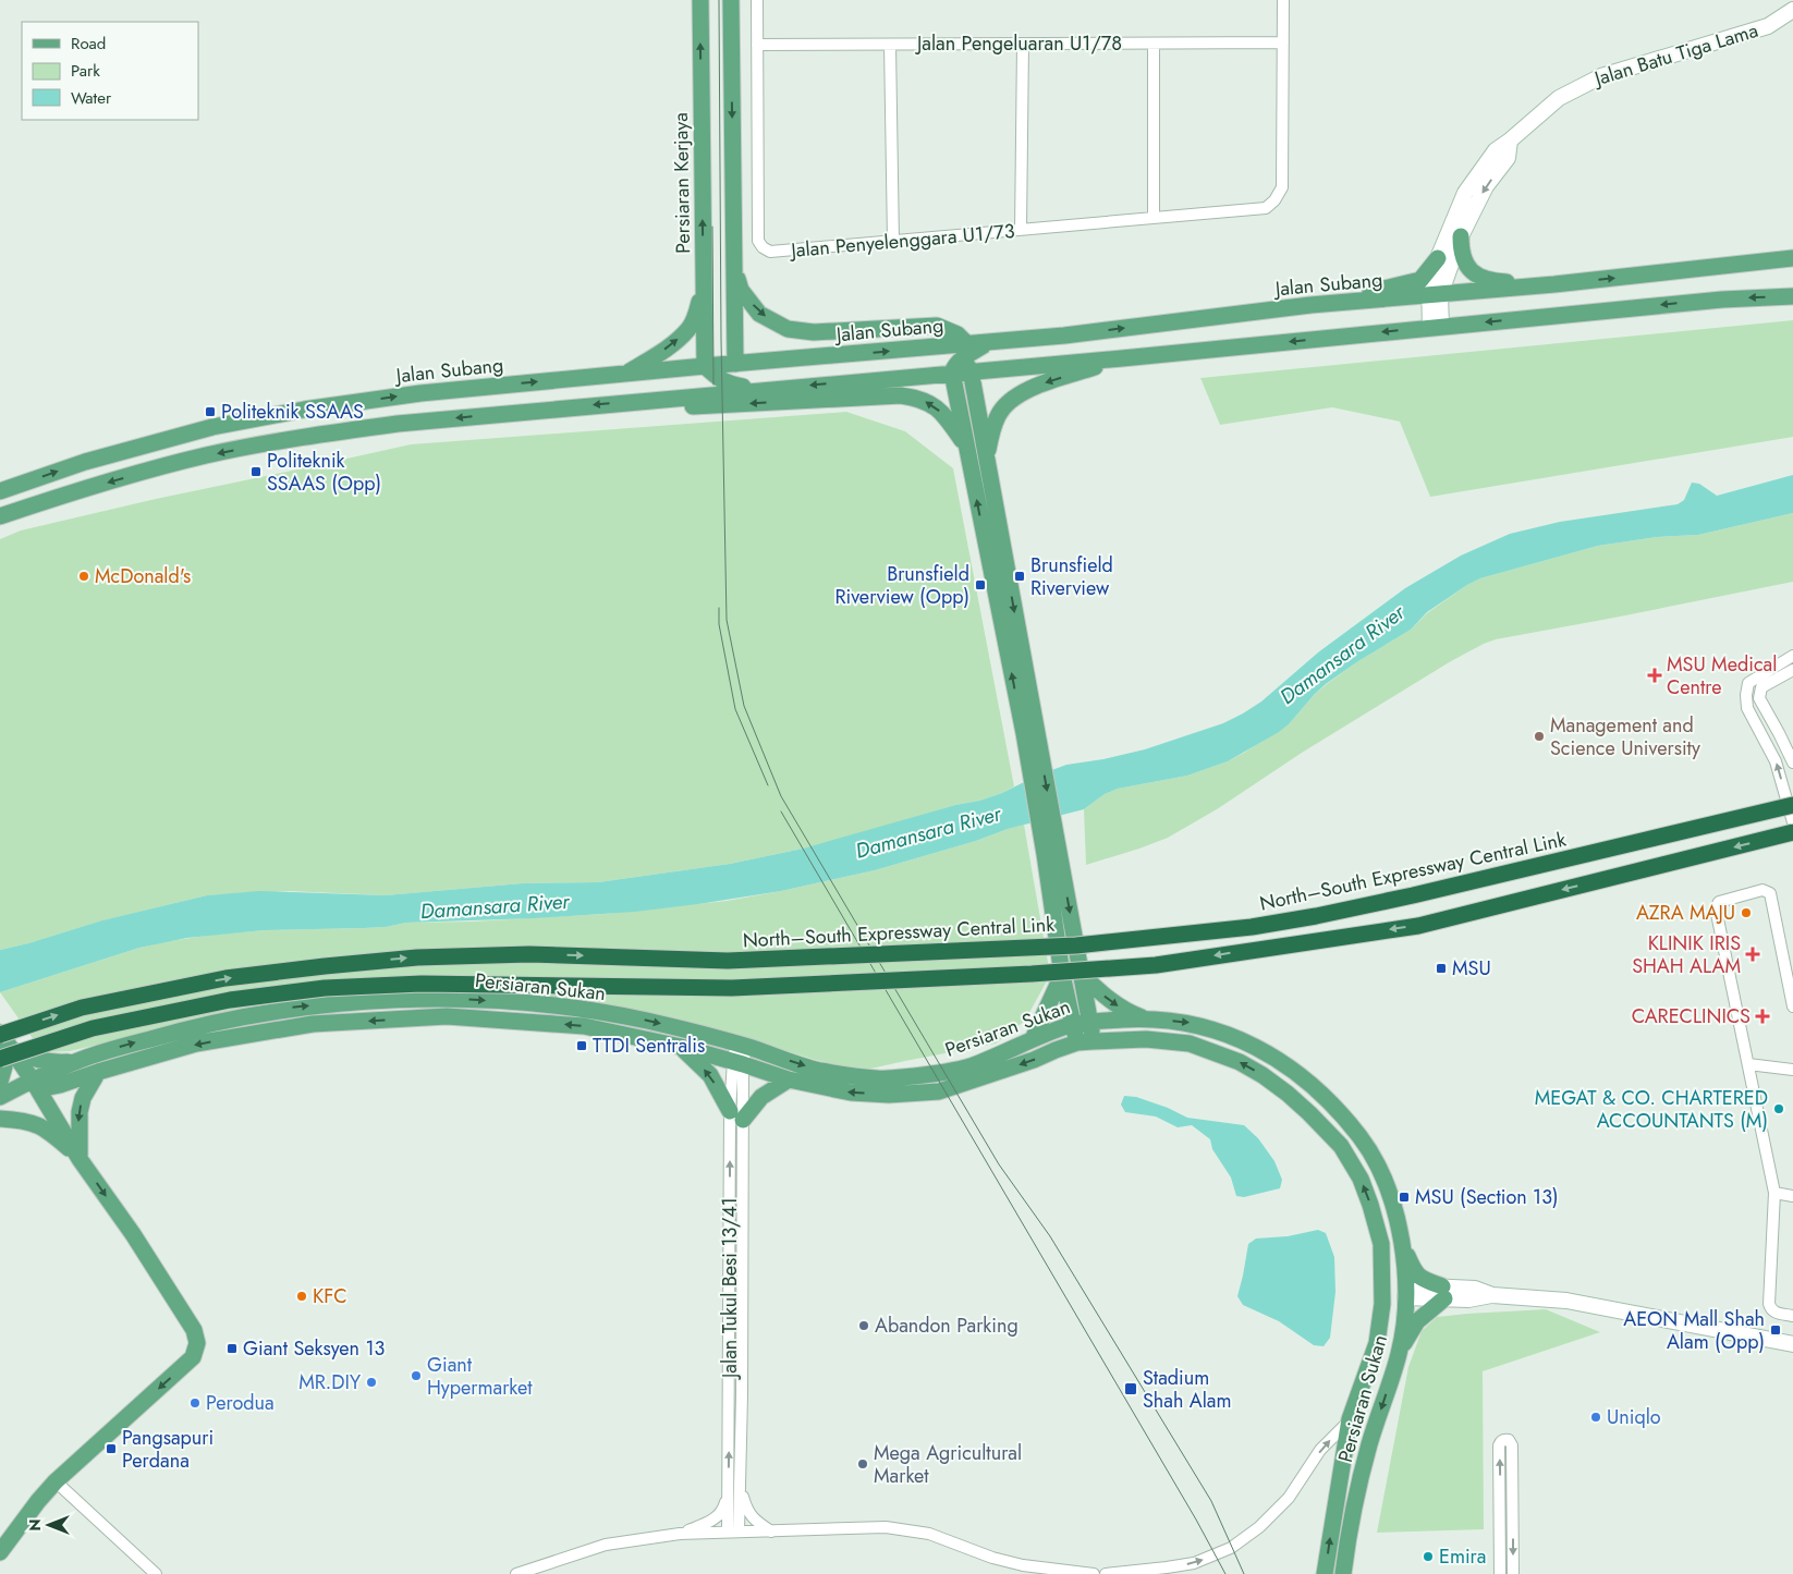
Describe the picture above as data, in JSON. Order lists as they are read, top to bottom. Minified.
{"streets":{"highway":["North–South Expressway Central Link"],"main road":["Persiaran Kerjaya","Jalan Subang","Persiaran Sukan"],"street":["Jalan Pengeluaran U1/78","Jalan Batu Tiga Lama","Jalan Penyelenggara U1/73","Jalan Tukul Besi 13/41"]},"crossings":[["Jalan Pengeluaran U1/78","Jalan Penyelenggara U1/73"],["Jalan Batu Tiga Lama","Jalan Subang"],["Persiaran Kerjaya","Jalan Subang"],["Persiaran Sukan","Jalan Tukul Besi 13/41"]],"water":["Damansara River"],"places":{"transit":["Politeknik SSAAS","Politeknik SSAAS (Opp)","Brunsfield Riverview","Brunsfield Riverview (Opp)","MSU","TTDI Sentralis","MSU (Section 13)","AEON Mall Shah Alam (Opp)","Giant Seksyen 13","Stadium Shah Alam","Pangsapuri Perdana"],"other":["McDonald's","Management and Science University","AZRA MAJU","MEGAT & CO. CHARTERED ACCOUNTANTS (M)","KFC","Abandon Parking","Giant Hypermarket","MR.DIY","Perodua","Uniqlo","Mega Agricultural Market","Emira"],"health":["MSU Medical Centre","KLINIK IRIS SHAH ALAM","CARECLINICS"]},"legend":["Road","Park","Water"],"north":"left"}
